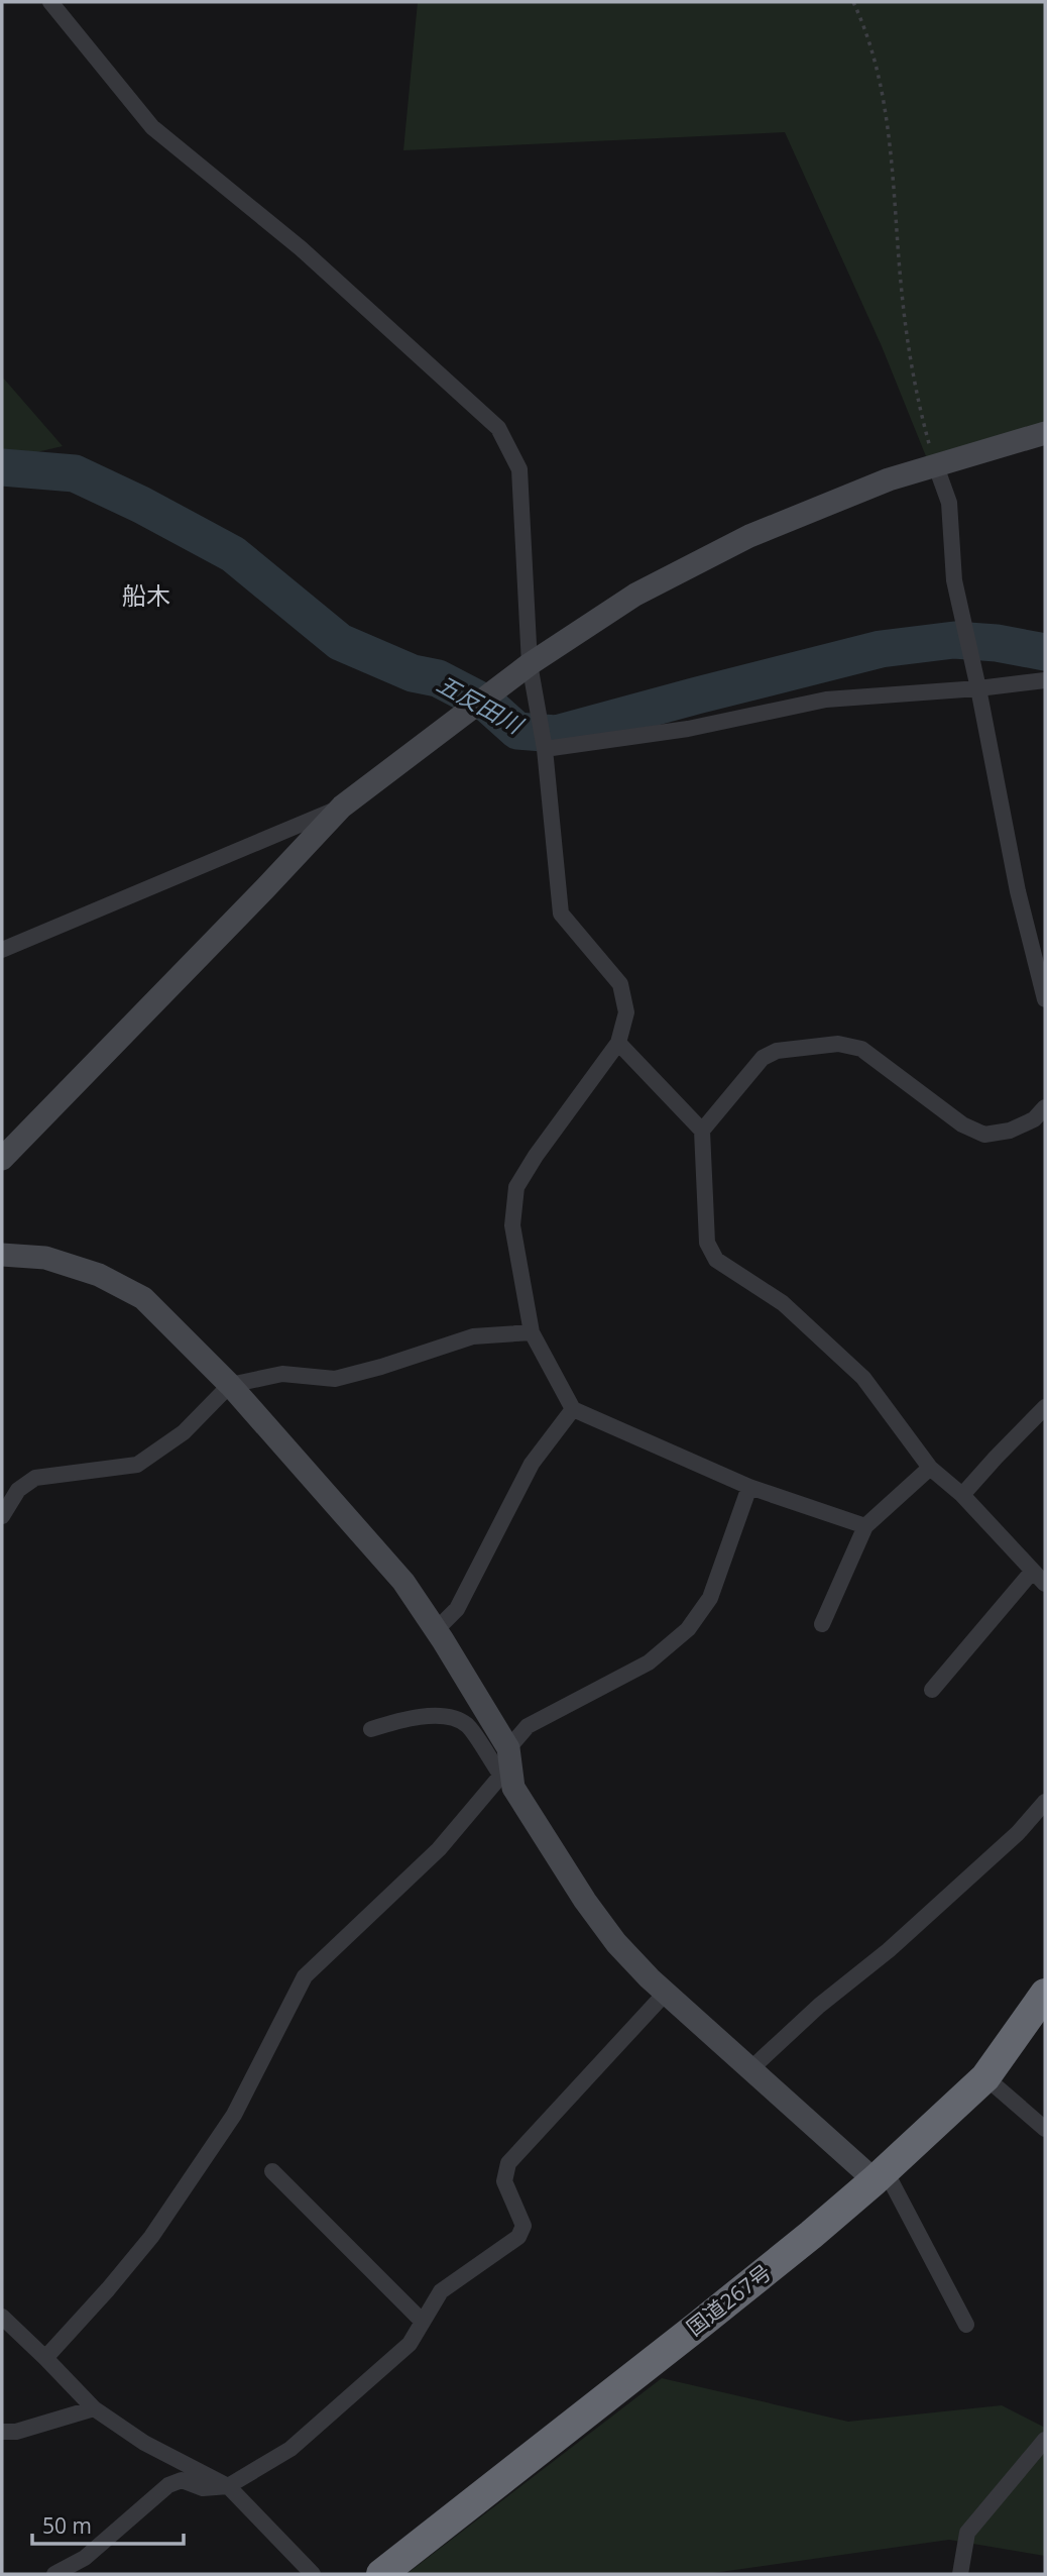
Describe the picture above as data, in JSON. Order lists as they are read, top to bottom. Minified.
{"streets":{"highway":["国道267号"]},"districts":["船木"],"water":["五反田川"],"scale_bar":"50 m"}
